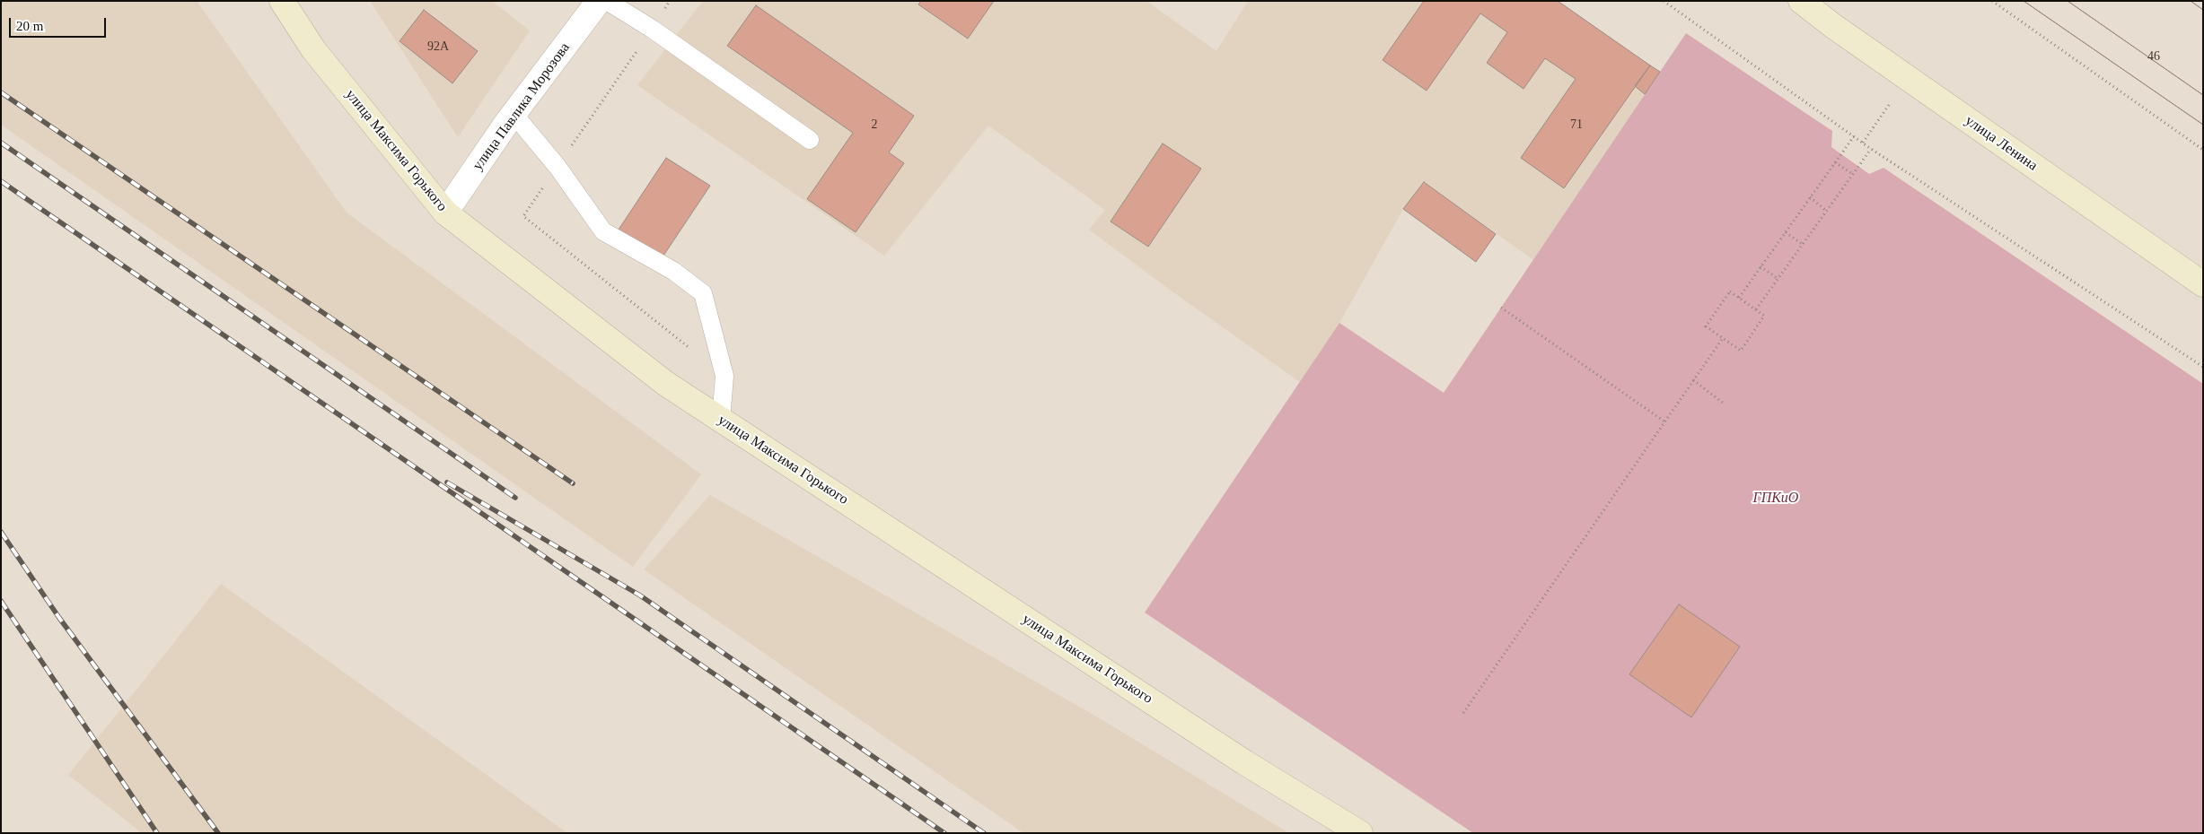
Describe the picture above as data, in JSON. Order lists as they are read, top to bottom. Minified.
{"streets":{"street":["улица Павлика Морозова","улица Ленина","улица Максима Горького"]},"crossings":[["улица Павлика Морозова","улица Максима Горького"]],"parks":["ГПКиО"],"house_numbers":["92А","46","2","71"],"scale_bar":"20 m"}
